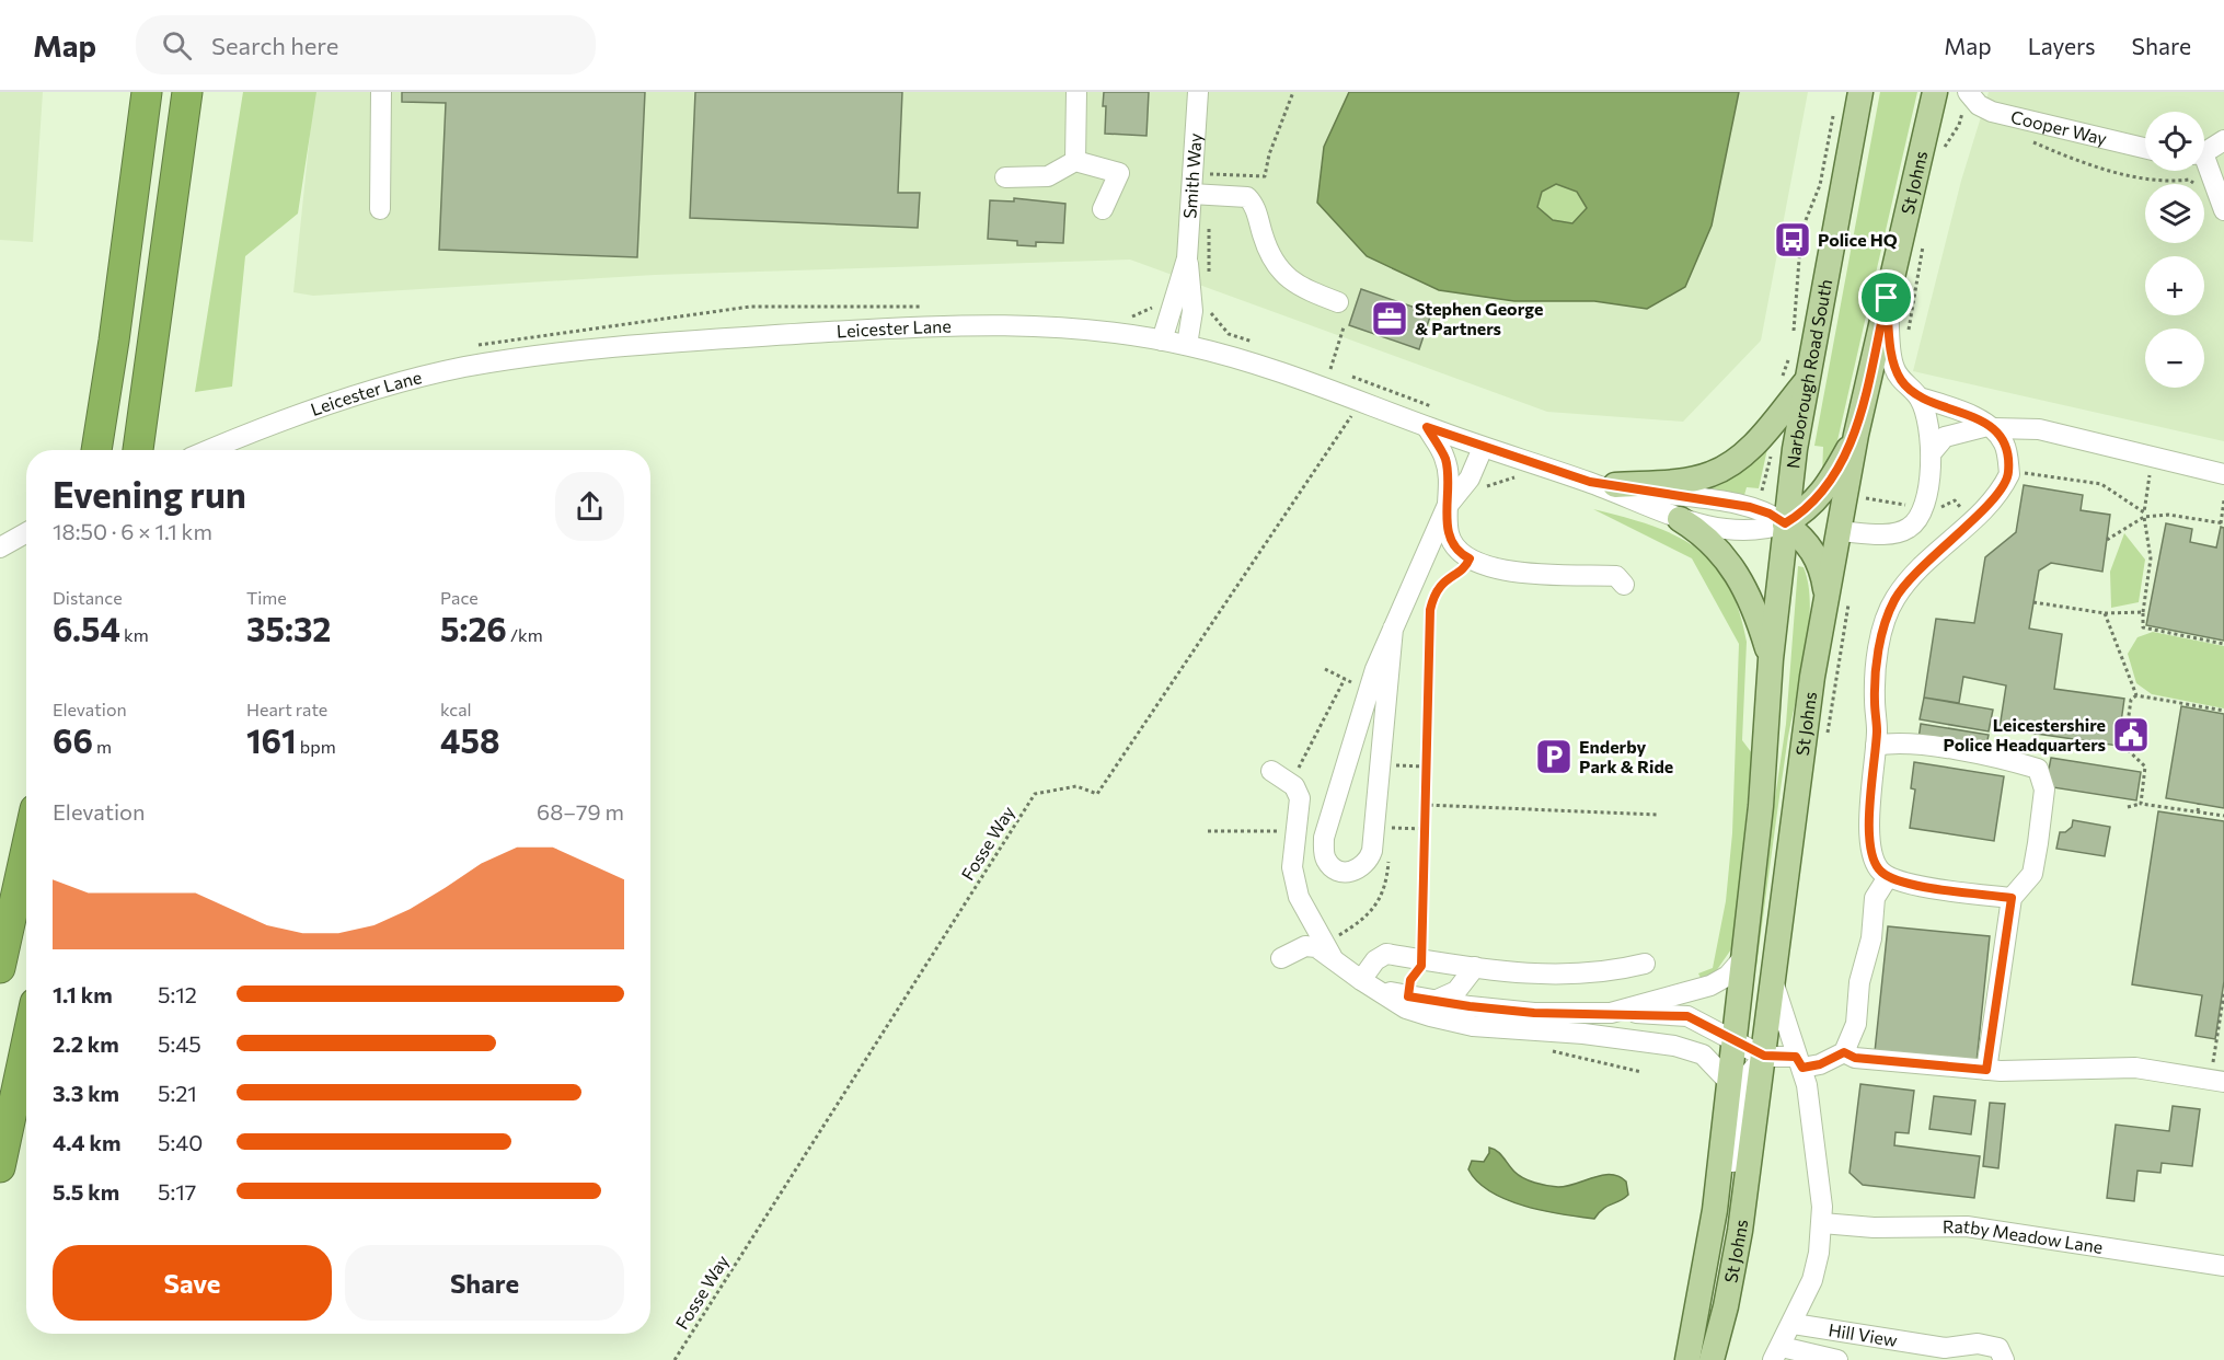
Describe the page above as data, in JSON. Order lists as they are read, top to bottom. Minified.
{"streets":{"main road":["St Johns","Narborough Road South"],"street":["Cooper Way","Smith Way","Leicester Lane","Ratby Meadow Lane","Hill View"],"path":["Fosse Way"]},"crossings":[["St Johns","Narborough Road South"],["Leicester Lane","Narborough Road South"],["Leicester Lane","Fosse Way"]],"places":{"bus stop":["Police HQ"],"office":["Stephen George & Partners"],"public building":["Leicestershire Police Headquarters"],"parking":["Enderby Park & Ride"]},"page":{"header":"Map","search":"Search here","nav":["Map","Layers","Share"],"map_buttons":["+","−"],"heading":["Evening run","18:50 · 6 × 1.1 km"],"stats":[["Distance","6.54 km"],["Time","35:32"],["Pace","5:26 /km"],["Elevation","66 m"],["Heart rate","161 bpm"],["kcal","458"]],"chart":["Elevation","68–79 m"],"list":[{"name":"1.1 km","note":"5:12"},{"name":"2.2 km","note":"5:45"},{"name":"3.3 km","note":"5:21"},{"name":"4.4 km","note":"5:40"},{"name":"5.5 km","note":"5:17"}],"buttons":["Save","Share"]}}
